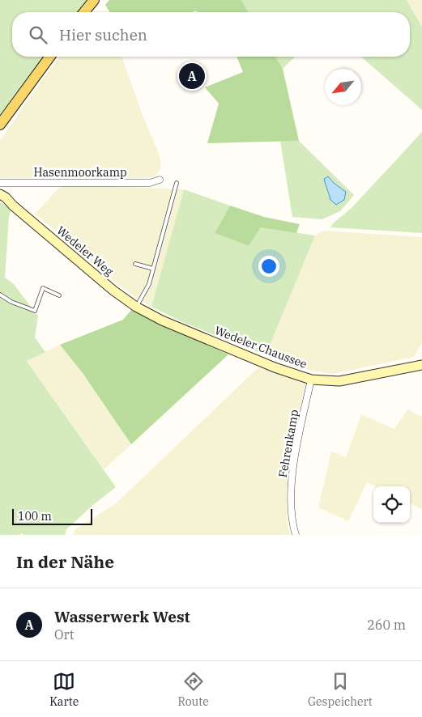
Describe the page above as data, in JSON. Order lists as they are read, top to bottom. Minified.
{"streets":{"main road":["Wedeler Weg","Wedeler Chaussee"],"street":["Hasenmoorkamp","Fehrenkamp"]},"crossings":[["Wedeler Weg","Wedeler Chaussee"],["Wedeler Chaussee","Fehrenkamp"]],"scale_bar":"100 m","north":"bottom left","page":{"search":"Hier suchen","pins":"A","scale":"100 m","heading":"In der Nähe","list":[{"mark":"A","name":"Wasserwerk West","note":"Ort","value":"260 m"}],"nav":["Karte","Route","Gespeichert"]}}
